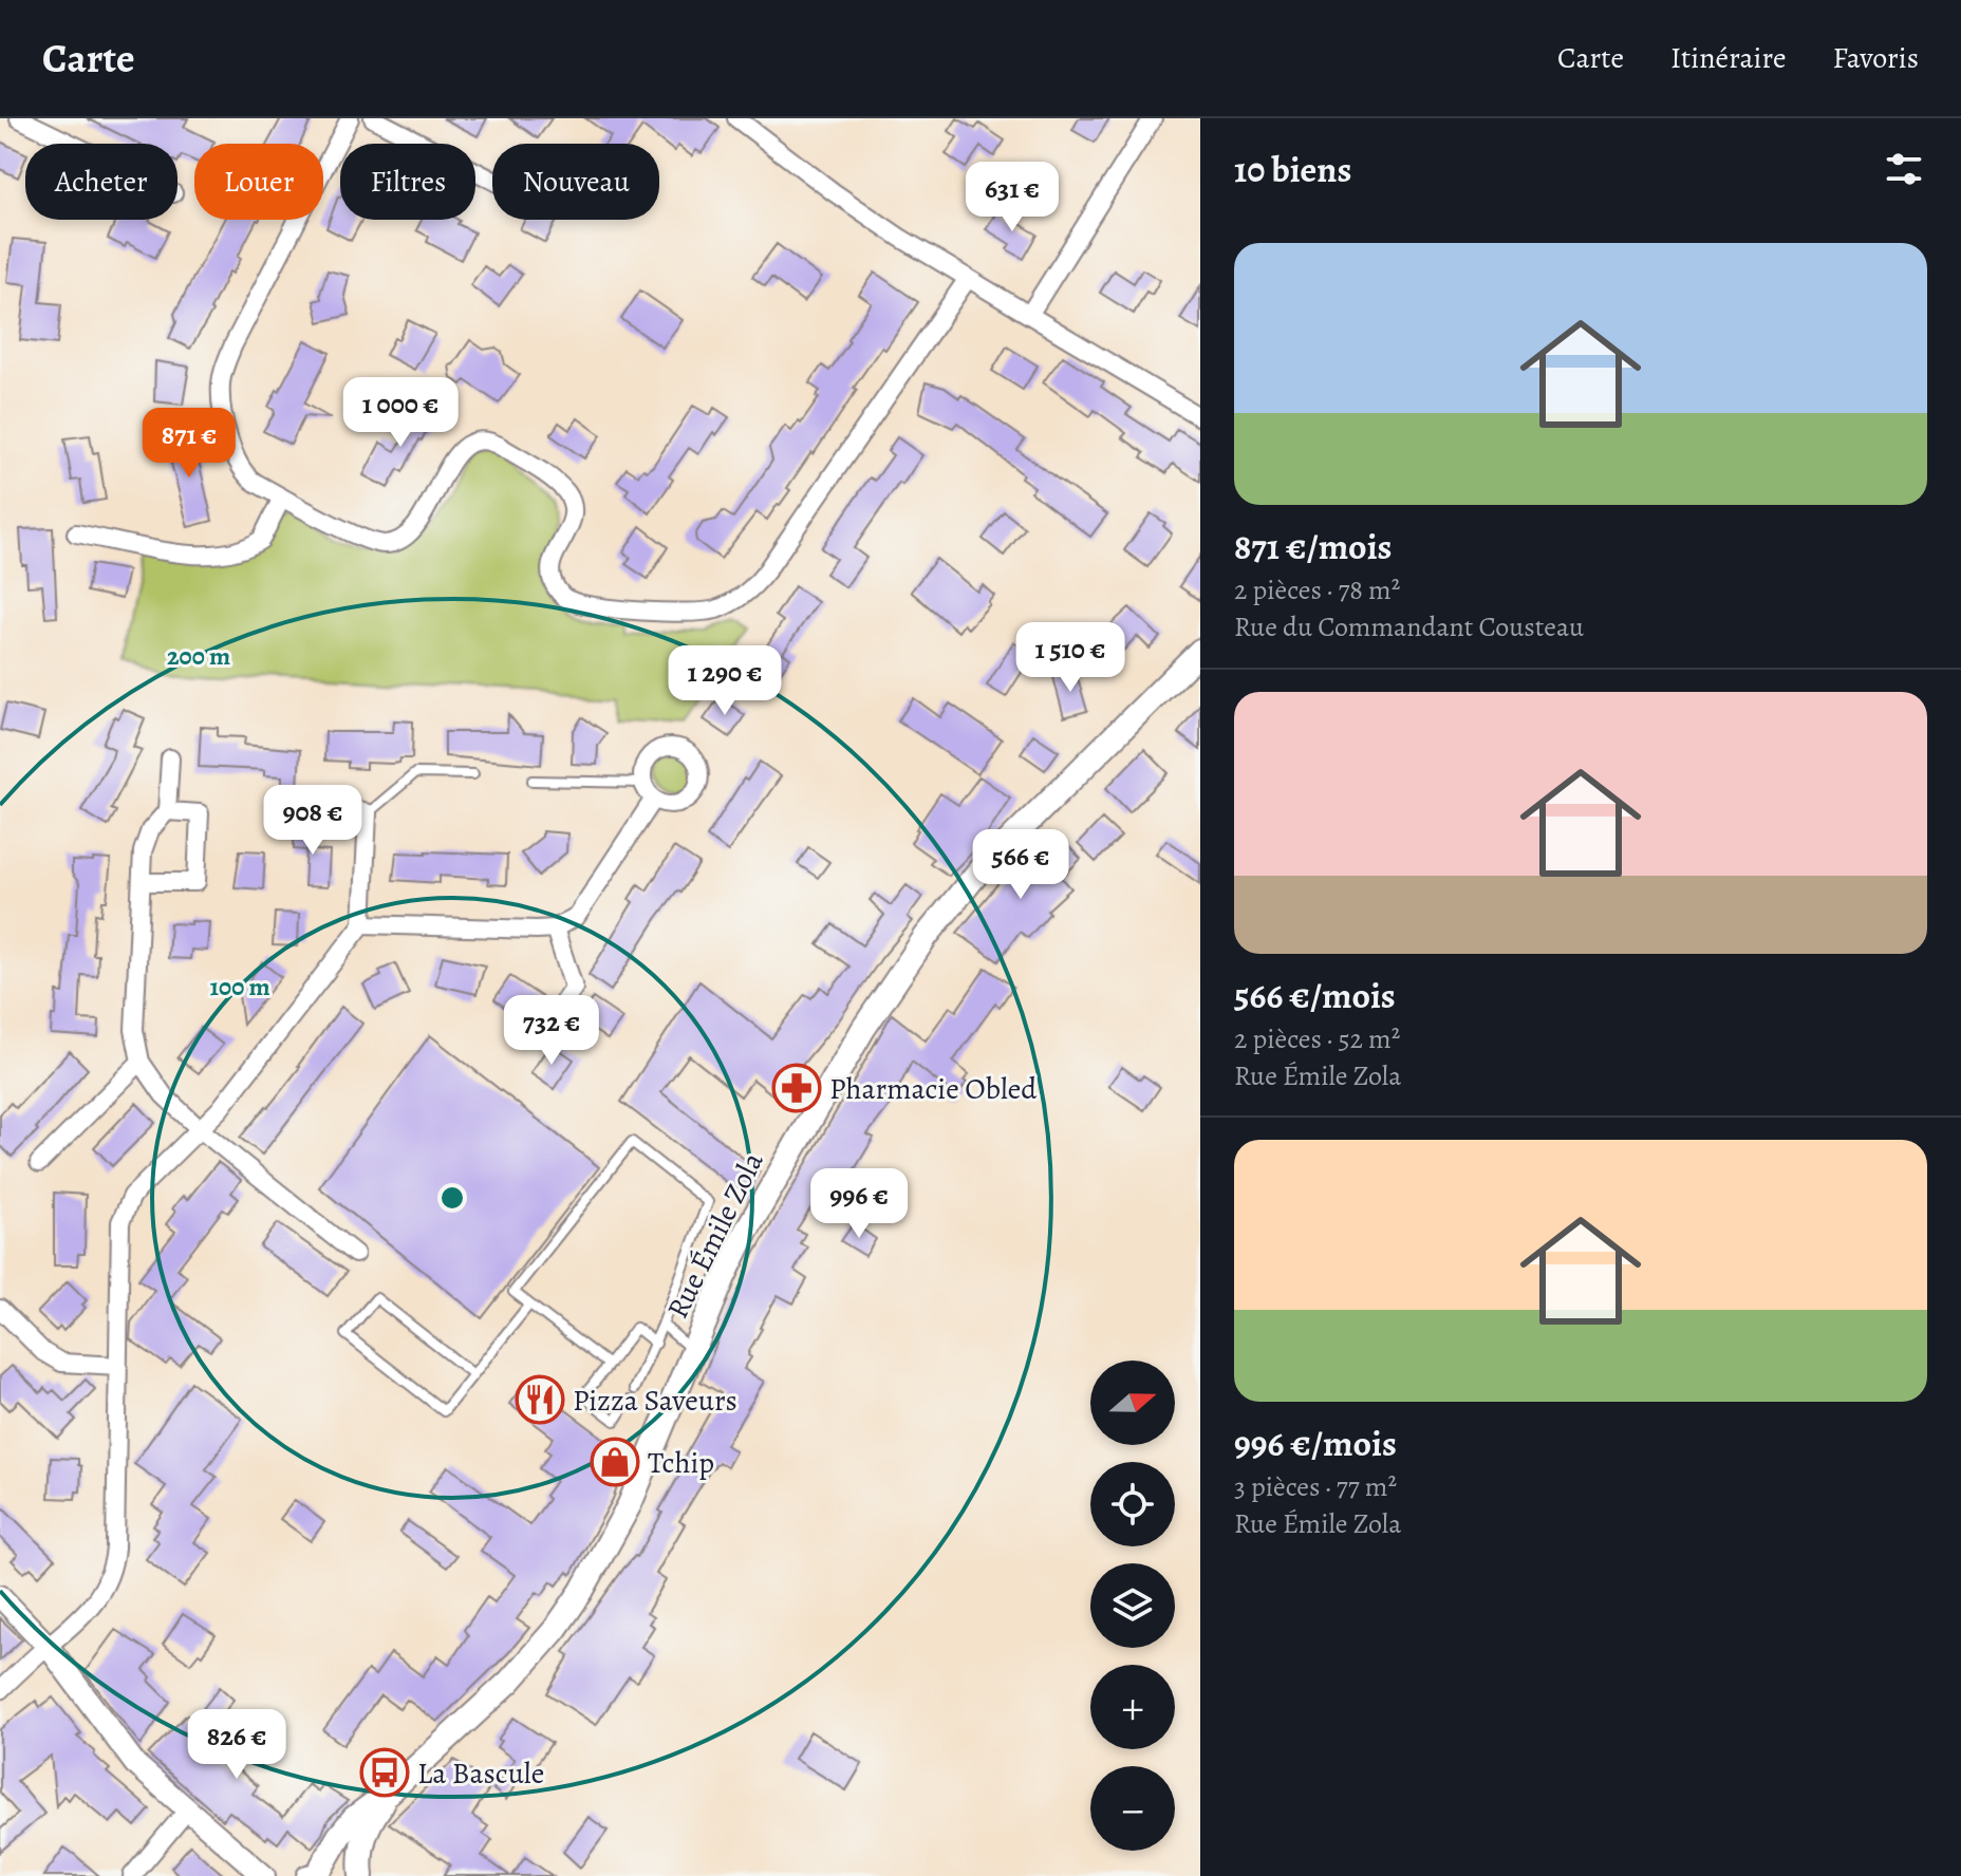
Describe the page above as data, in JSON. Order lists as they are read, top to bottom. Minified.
{"streets":{"main road":["Rue Émile Zola"]},"places":{"pharmacy":["Pharmacie Obled"],"restaurant":["Pizza Saveurs"],"shop":["Tchip"],"bus stop":["La Bascule"]},"north":"right","page":{"header":"Carte","nav":["Carte","Itinéraire","Favoris"],"heading":"10 biens","chip":["Acheter","Louer","Filtres","Nouveau"],"price":["631 €","1 000 €","871 €","1 510 €","1 290 €","908 €","566 €","732 €","996 €","826 €"],"list":[{"name":"871 €/mois","note":"2 pièces · 78 m² · Rue du Commandant Cousteau"},{"name":"566 €/mois","note":"2 pièces · 52 m² · Rue Émile Zola"},{"name":"996 €/mois","note":"3 pièces · 77 m² · Rue Émile Zola"}],"map_buttons":["+","−"]},"rings":["200 m","100 m"]}
